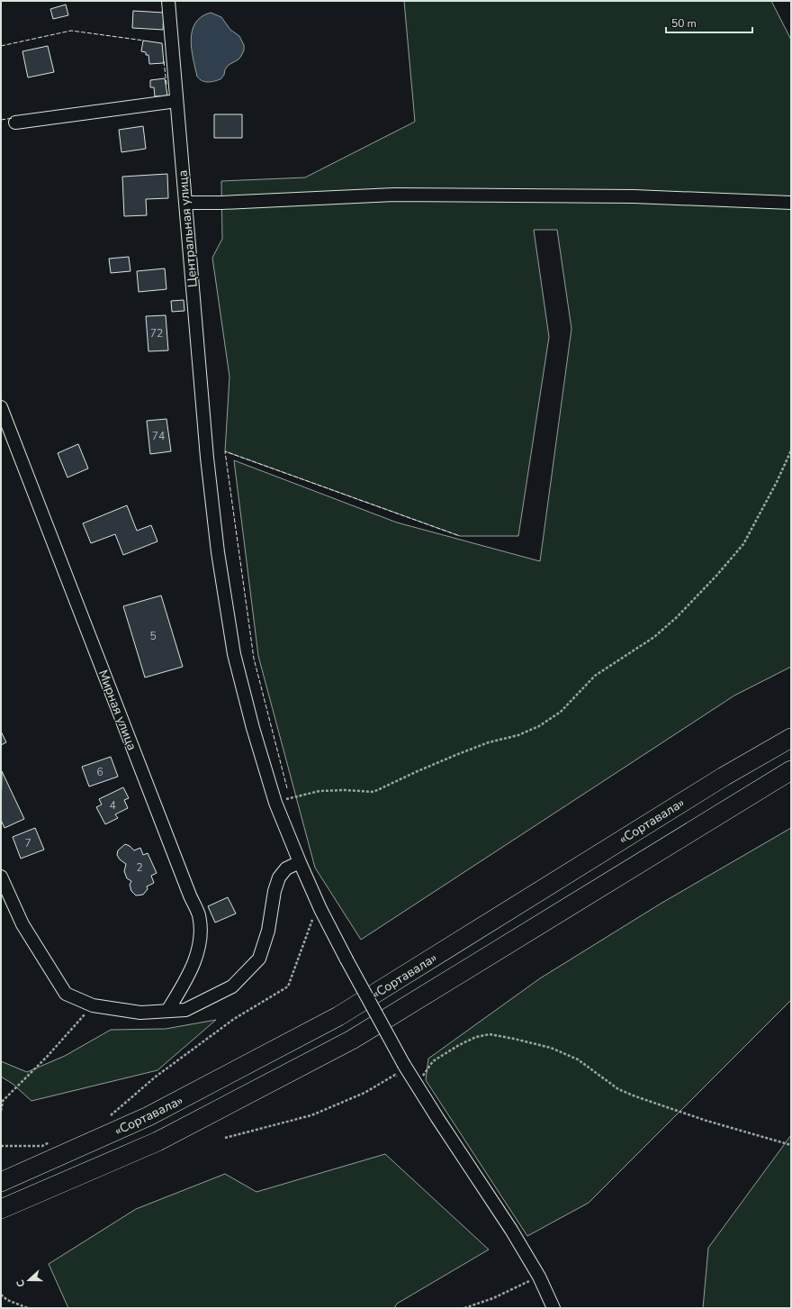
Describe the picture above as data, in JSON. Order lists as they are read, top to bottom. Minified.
{"streets":{"highway":["«Сортавала»"],"street":["Центральная улица","Мирная улица"]},"house_numbers":["72","74","5","6","4","7","2"],"scale_bar":"50 m","north":"left"}
